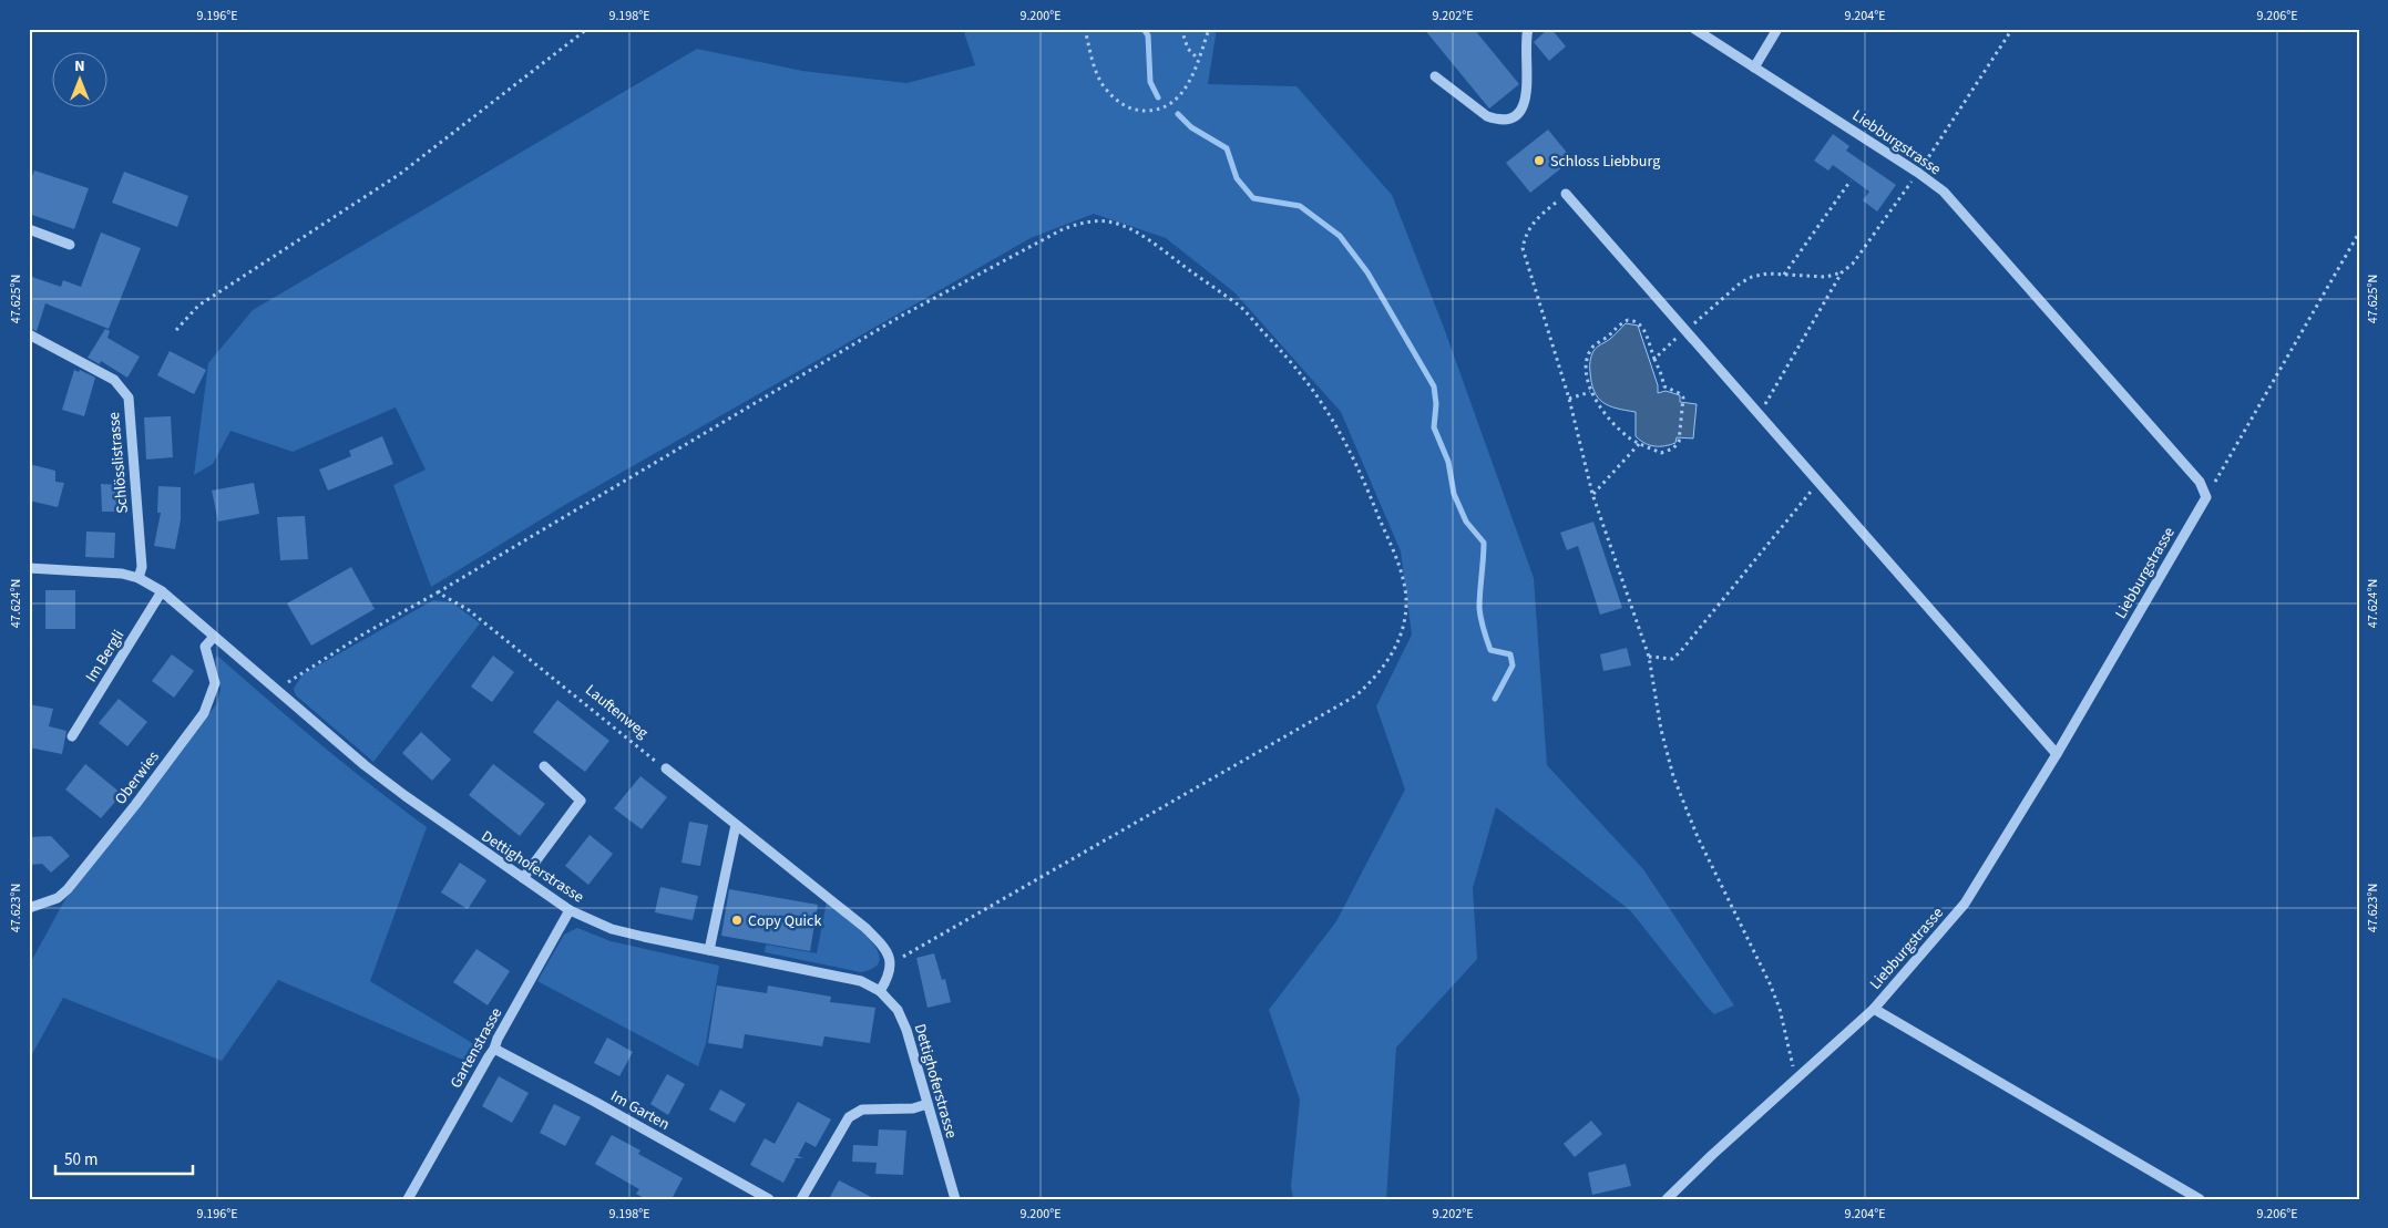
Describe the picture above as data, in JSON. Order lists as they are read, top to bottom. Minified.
{"streets":{"street":["Liebburgstrasse","Schlösslistrasse","Im Bergli","Oberwies","Dettighoferstrasse","Gartenstrasse","Im Garten"],"path":["Lauftenweg"]},"crossings":[["Schlösslistrasse","Dettighoferstrasse"],["Im Bergli","Dettighoferstrasse"],["Oberwies","Dettighoferstrasse"],["Dettighoferstrasse","Gartenstrasse"],["Gartenstrasse","Im Garten"]],"places":["Schloss Liebburg","Copy Quick"],"scale_bar":"50 m","north":"top","coordinates":["9.196°E","9.198°E","9.200°E","9.202°E","9.204°E","9.206°E","47.625°N","47.624°N","47.623°N"]}
